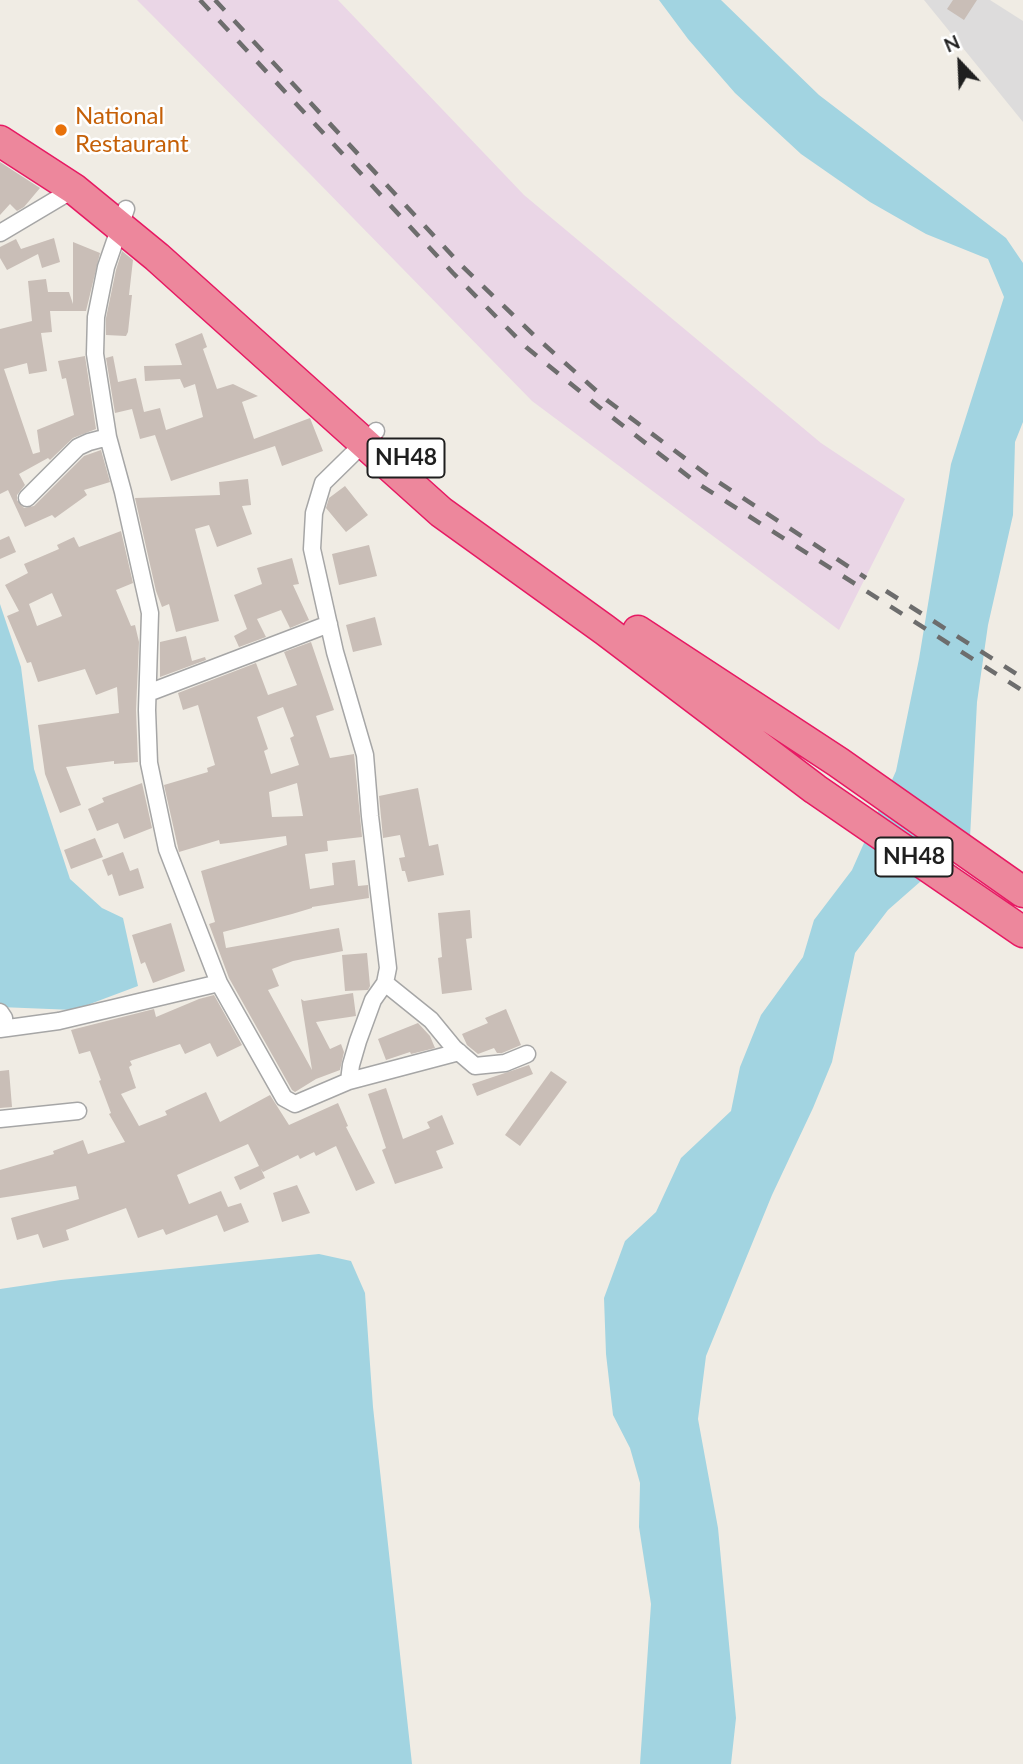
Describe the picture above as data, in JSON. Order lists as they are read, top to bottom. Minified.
{"streets":{"highway":["NH48"]},"places":["National Restaurant"],"north":"top left"}
